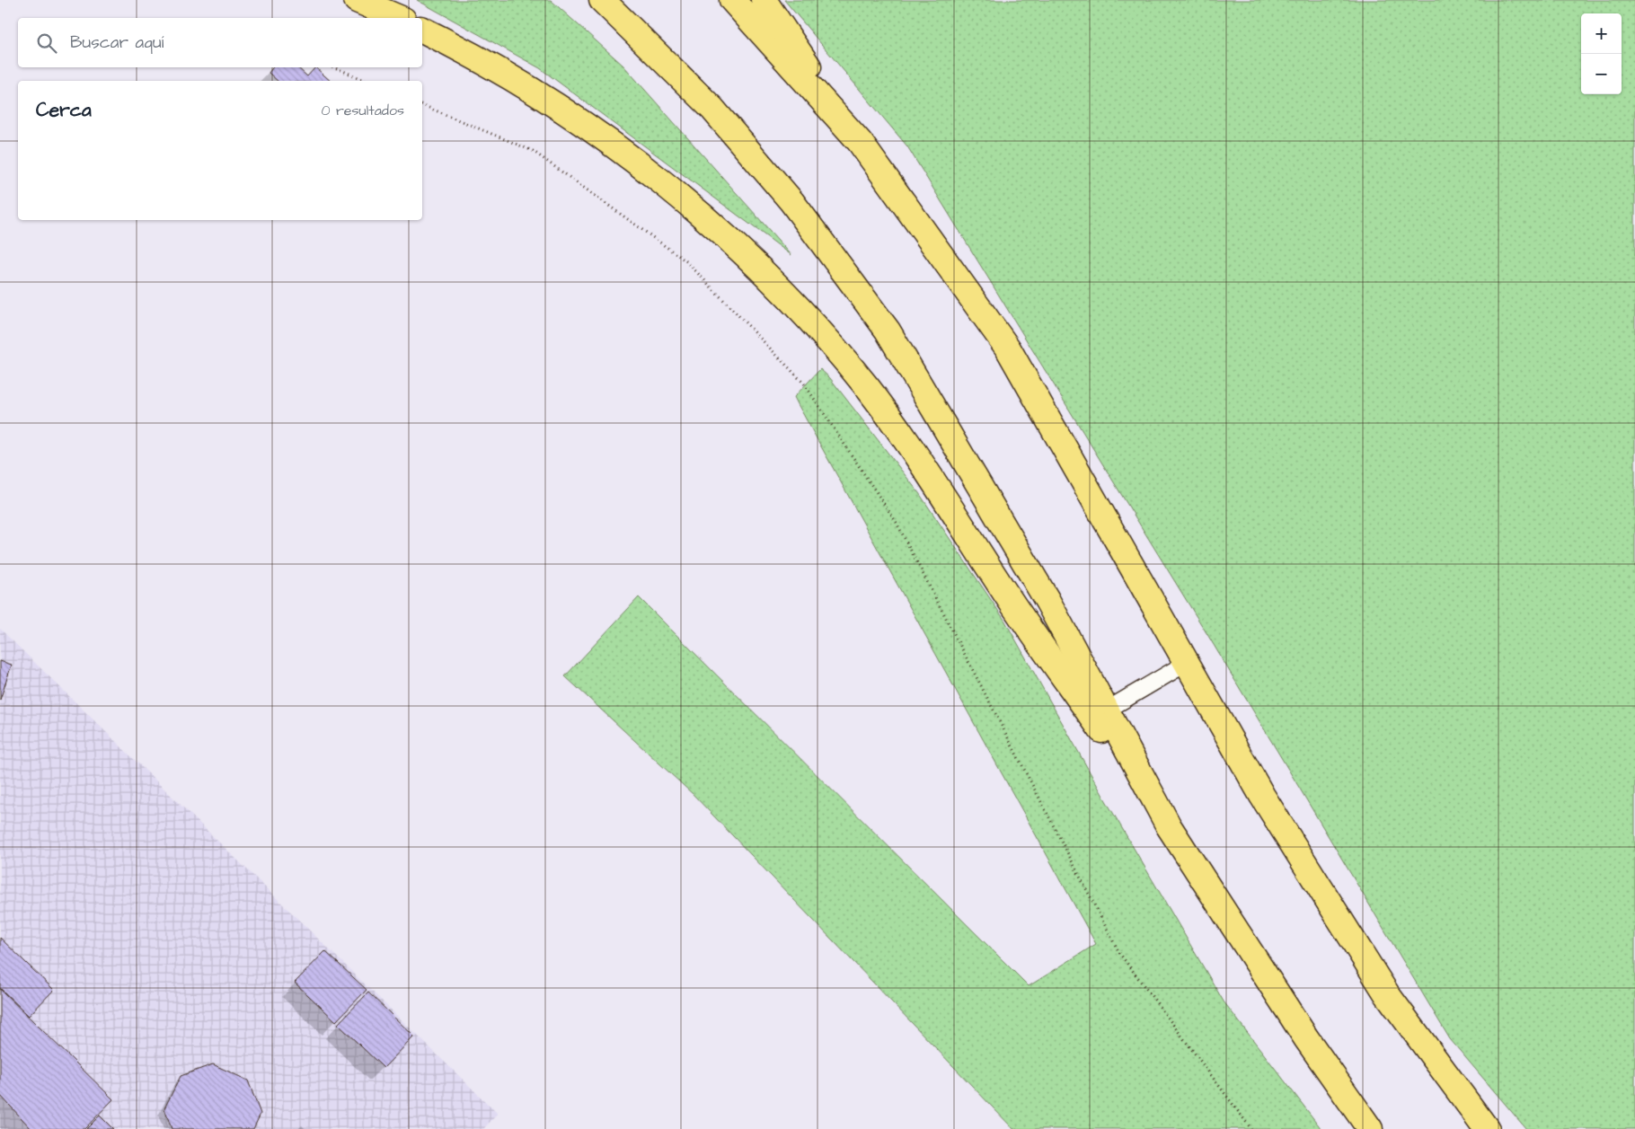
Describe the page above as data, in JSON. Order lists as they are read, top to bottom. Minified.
{"page":{"map_buttons":["+","−"],"search":"Buscar aquí","heading":["Cerca","0 resultados"]}}
